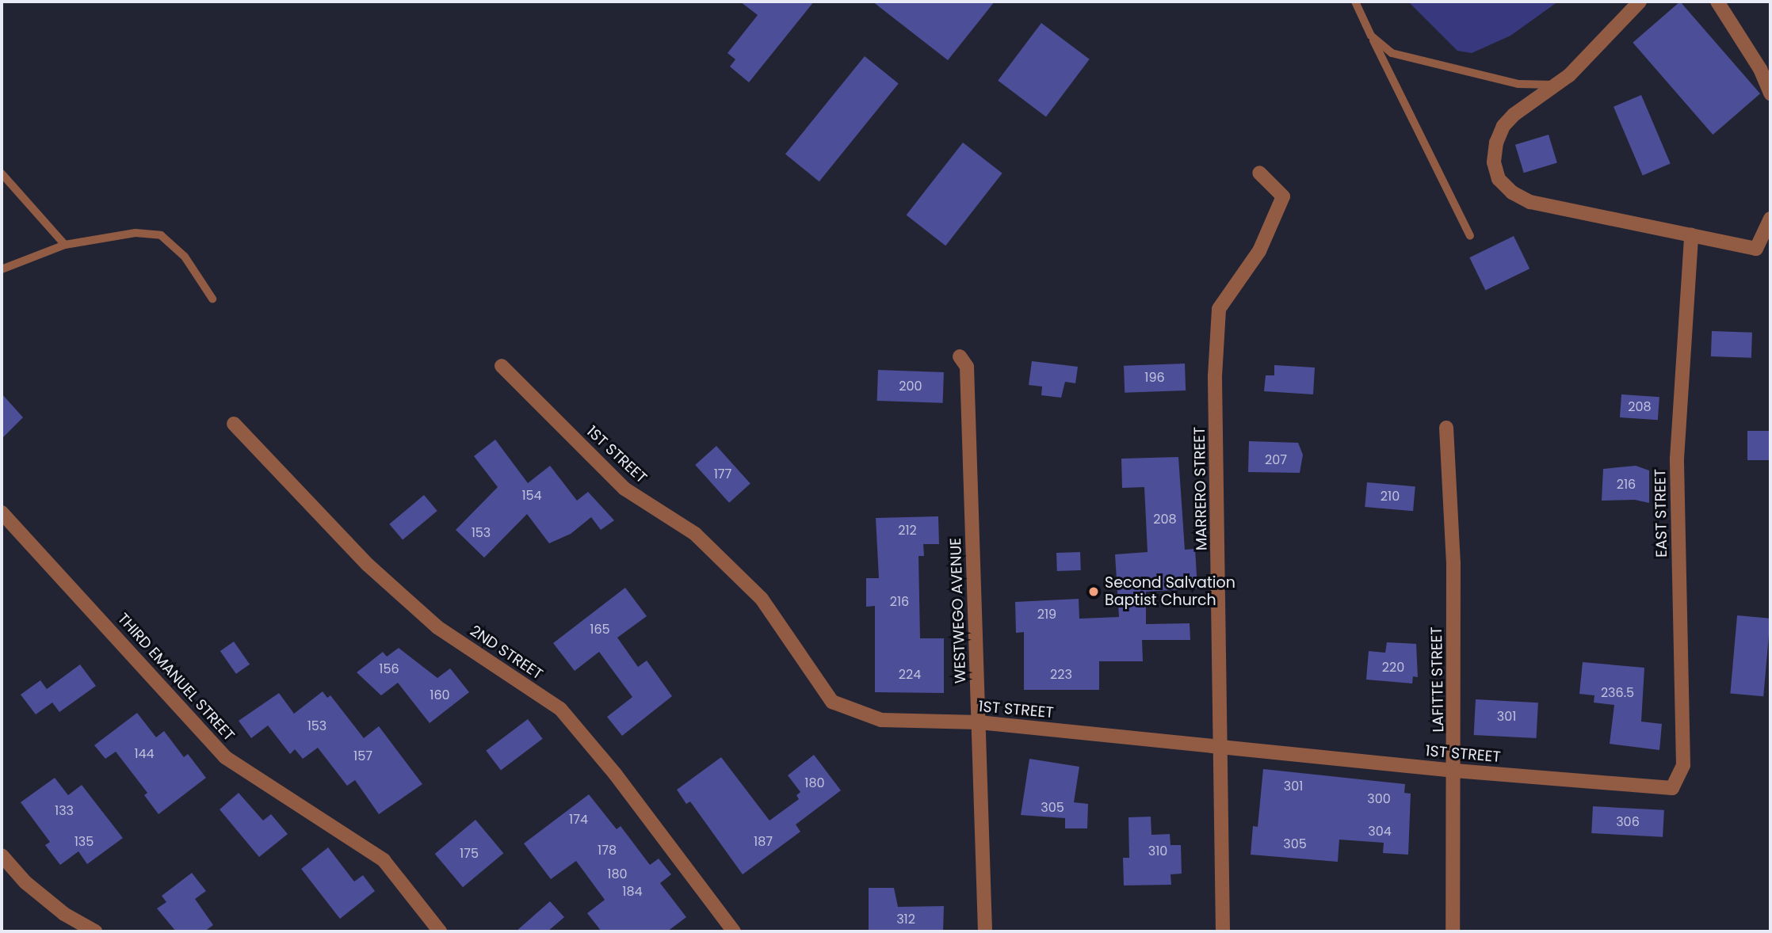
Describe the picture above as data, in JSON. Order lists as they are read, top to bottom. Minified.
{"streets":{"street":["1ST STREET","MARRERO STREET","EAST STREET","WESTWEGO AVENUE","2ND STREET","THIRD EMANUEL STREET","LAFITTE STREET"]},"crossings":[["1ST STREET","MARRERO STREET"],["1ST STREET","EAST STREET"],["1ST STREET","WESTWEGO AVENUE"],["1ST STREET","LAFITTE STREET"]],"places":["Second Salvation Baptist Church"],"house_numbers":["196","200","208","207","177","216","154","210","208","212","153","216","219","165","220","156","224","223","236.5","160","301","153","144","157","180","301","300","305","133","174","306","304","135","187","305","178","310","175","180","184","312"]}
